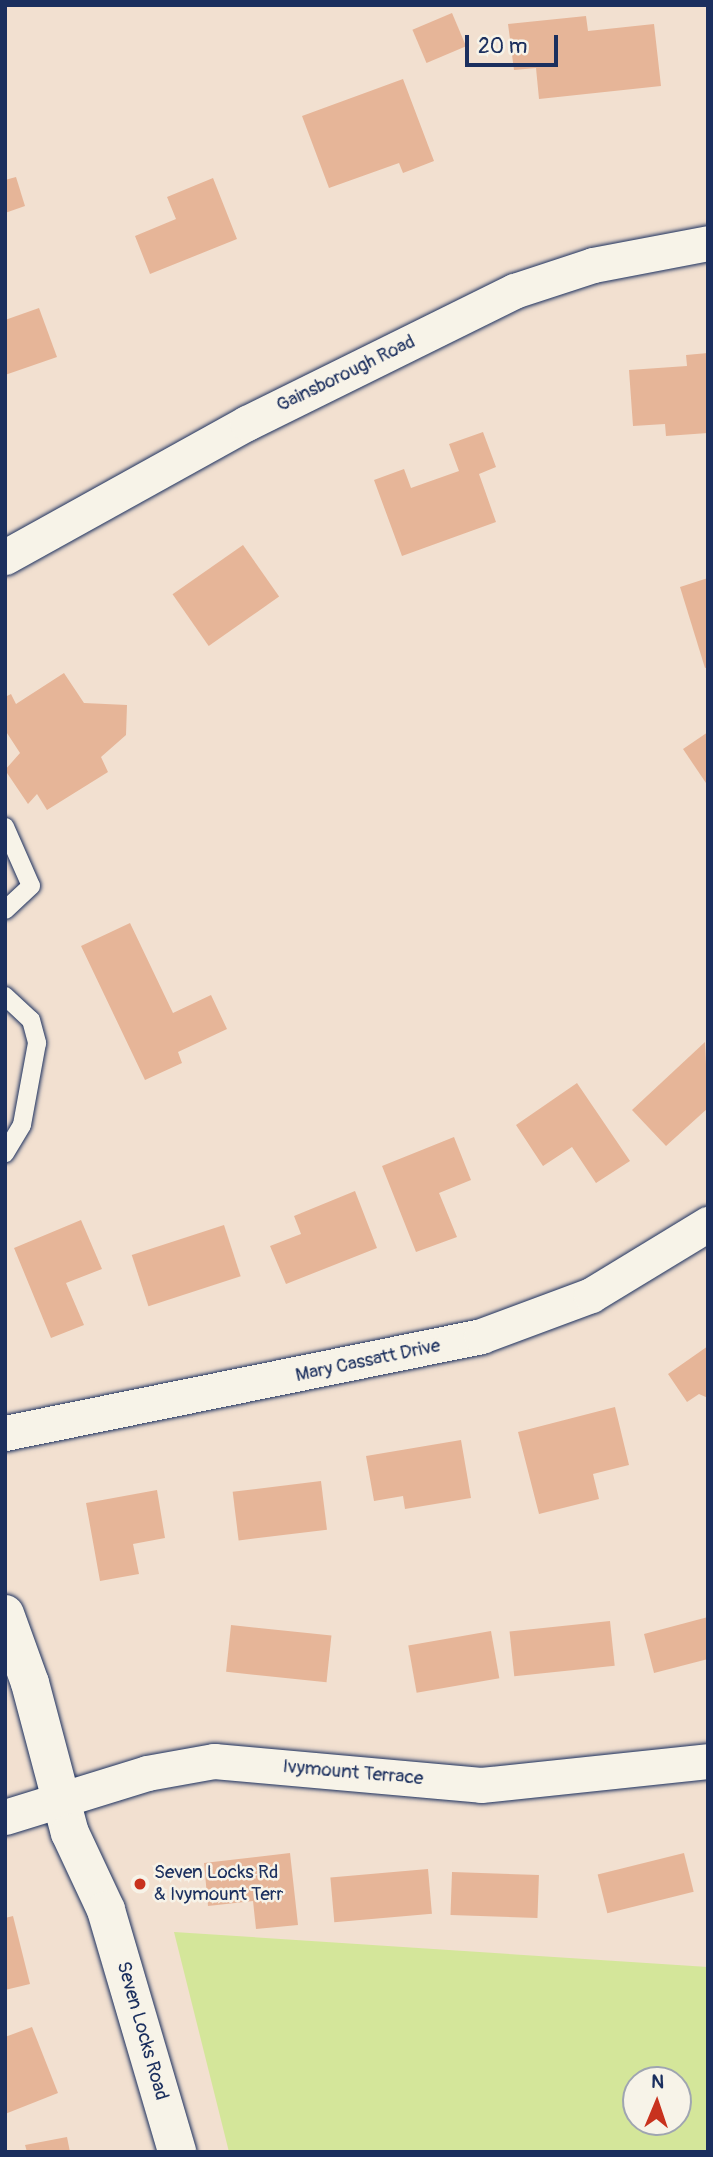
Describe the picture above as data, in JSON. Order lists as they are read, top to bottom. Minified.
{"streets":{"main road":["Seven Locks Road"],"street":["Gainsborough Road","Mary Cassatt Drive","Ivymount Terrace"]},"crossings":[["Ivymount Terrace","Seven Locks Road"]],"places":["Seven Locks Rd & Ivymount Terr"],"scale_bar":"20 m","north":"top"}
